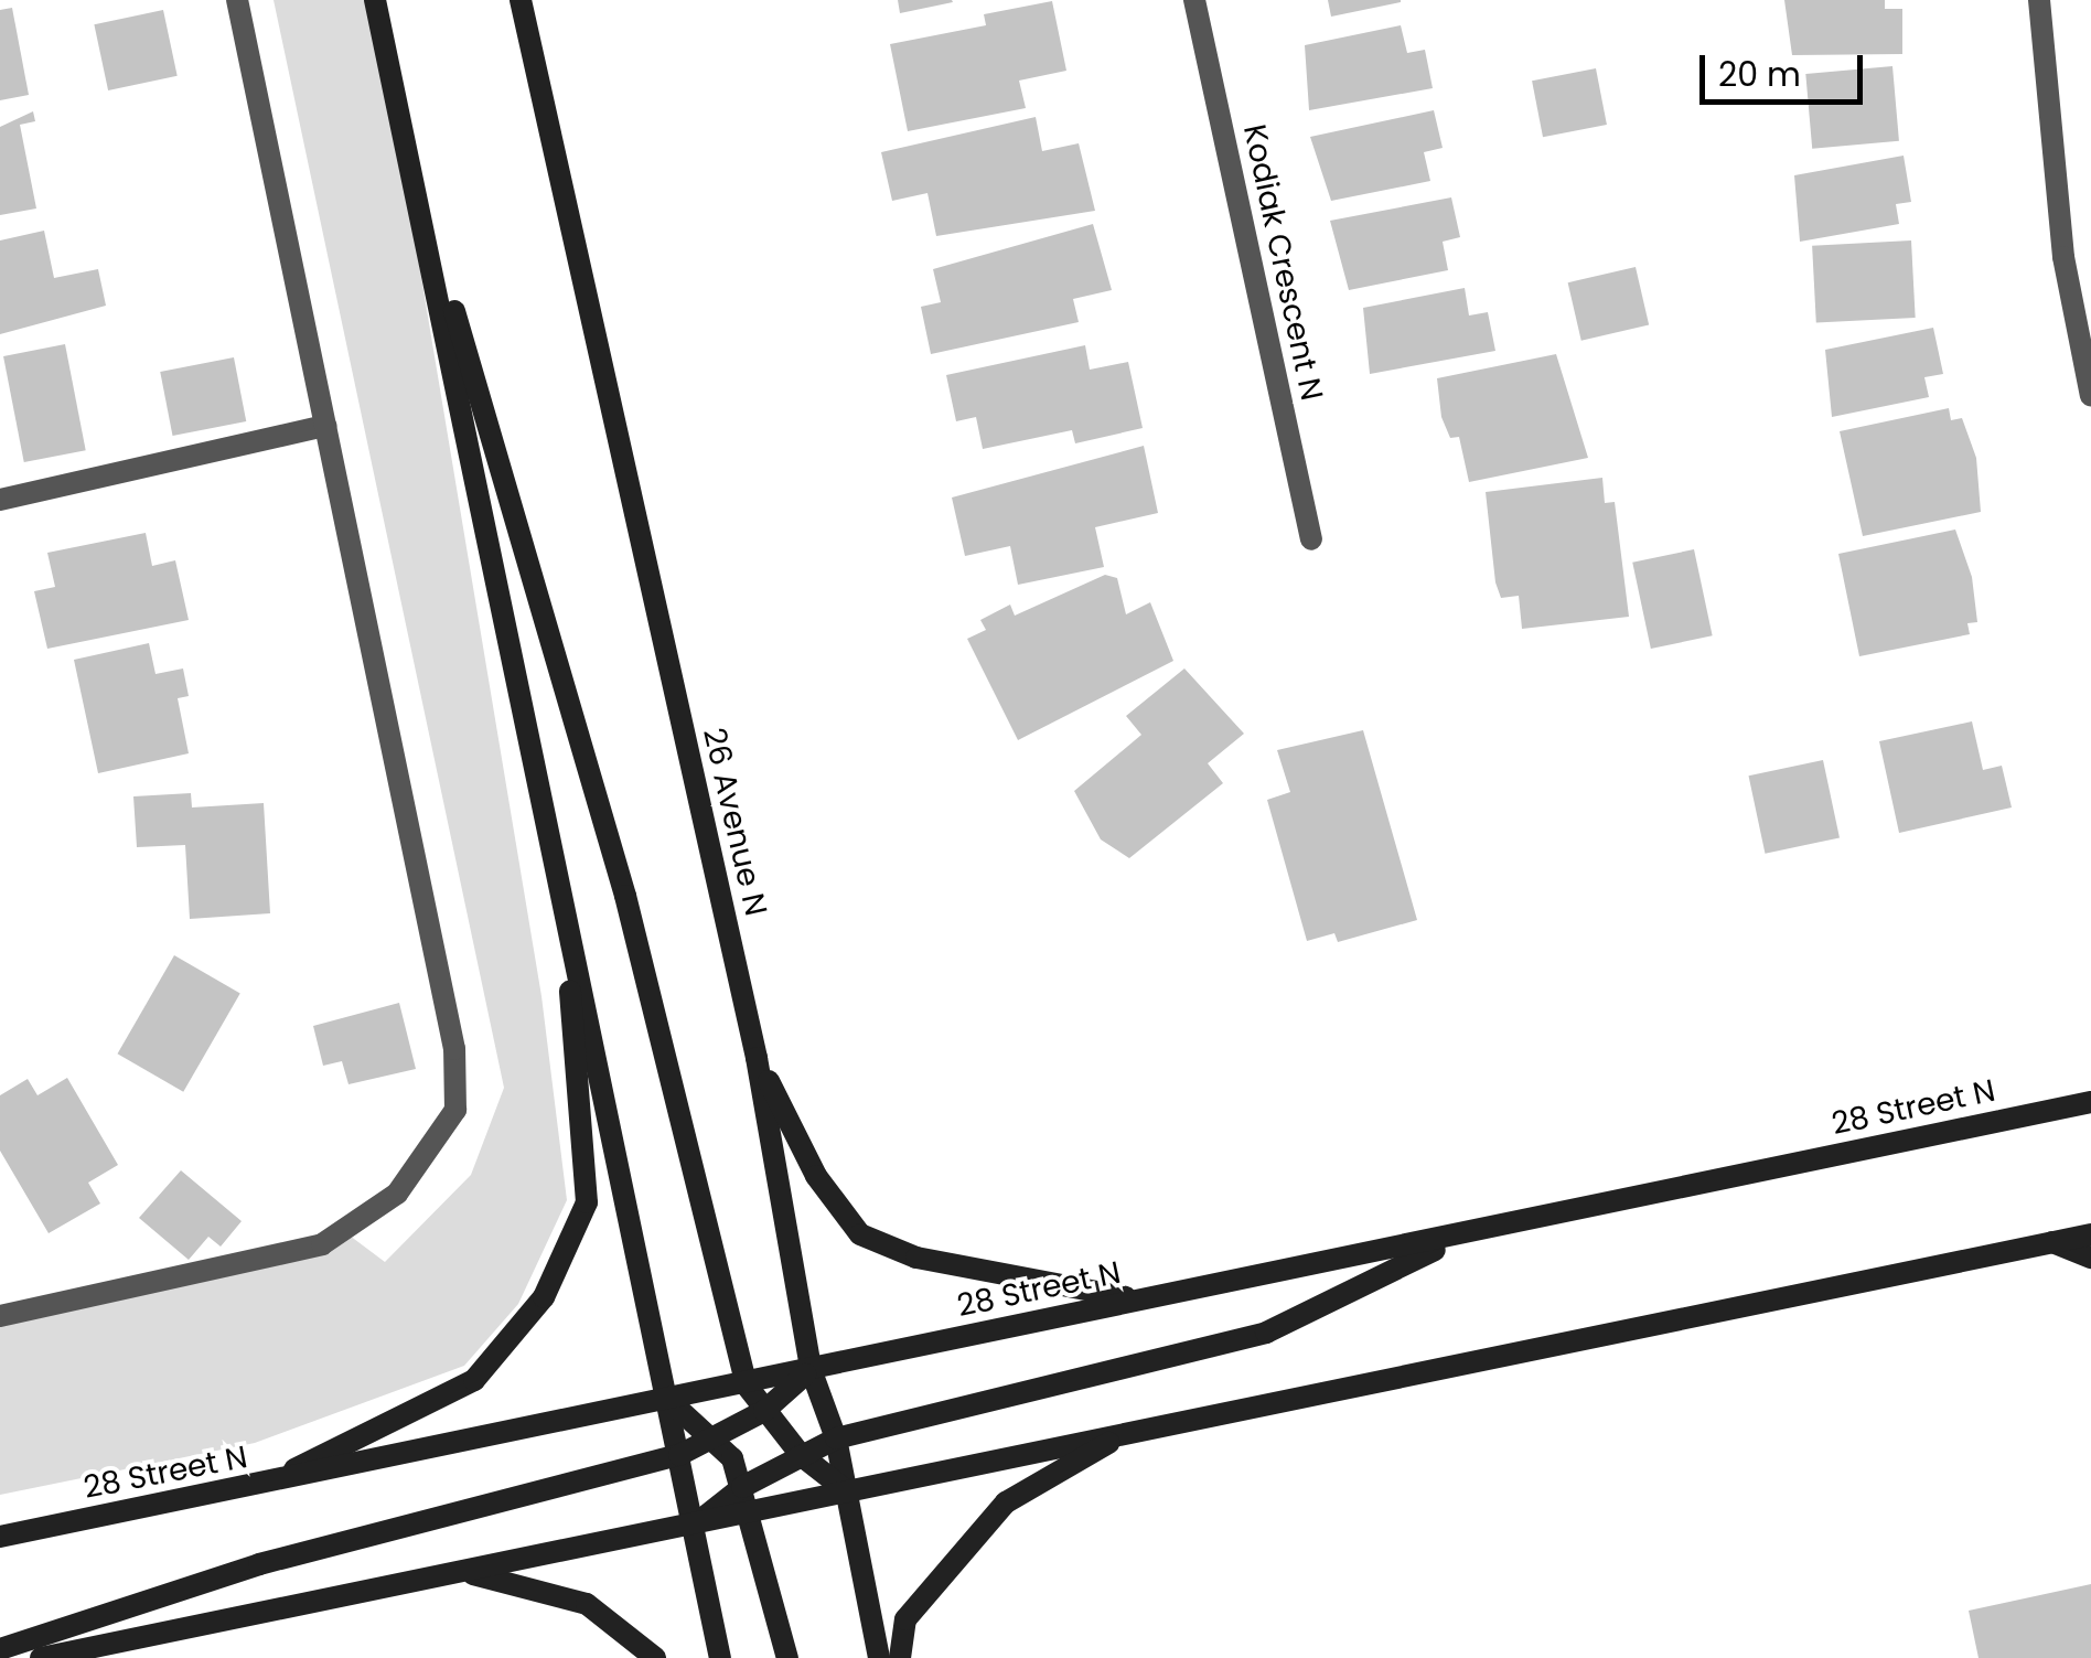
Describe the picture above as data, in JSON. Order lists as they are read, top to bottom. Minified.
{"streets":{"main road":["26 Avenue N","28 Street N"],"street":["Kodiak Crescent N"]},"crossings":[["26 Avenue N","28 Street N"]],"scale_bar":"20 m"}
